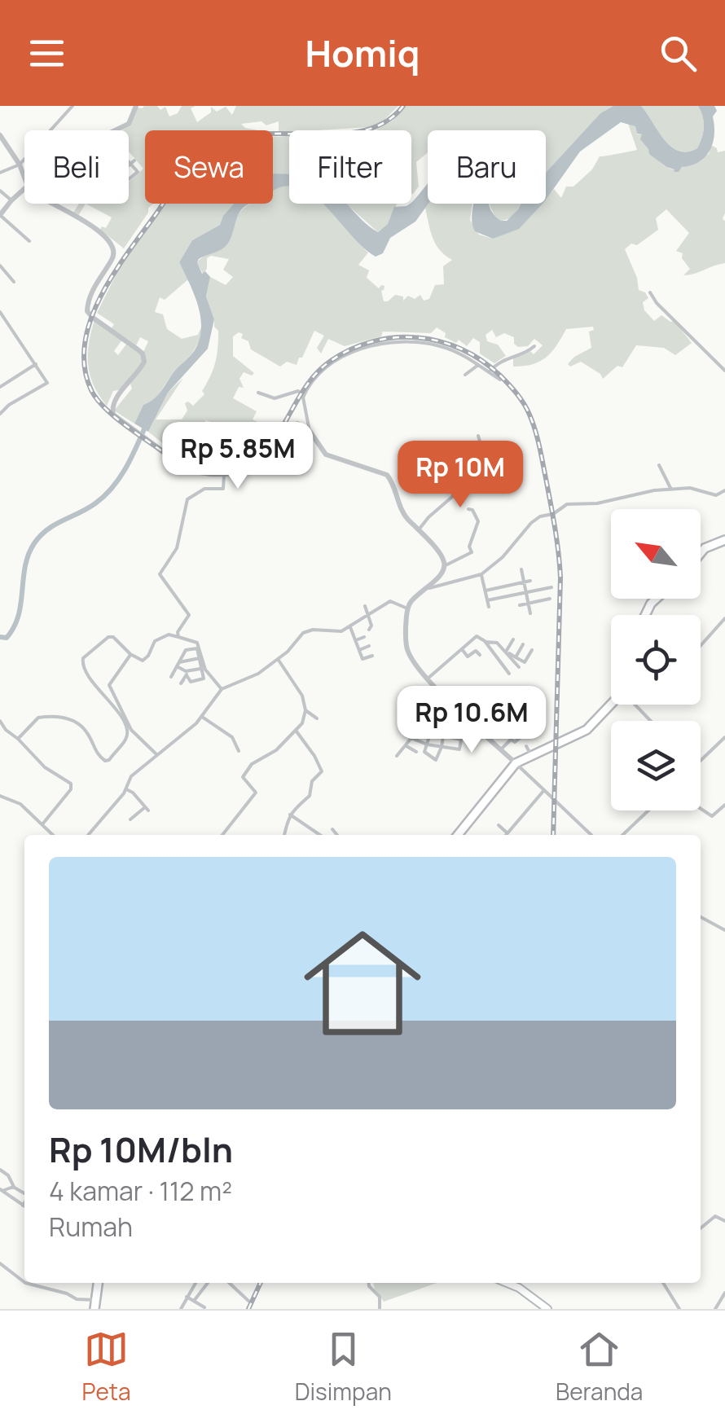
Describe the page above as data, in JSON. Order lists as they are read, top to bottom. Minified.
{"north":"top left","page":{"header":"Homiq","chip":["Beli","Sewa","Filter","Baru"],"price":["Rp 5.85M","Rp 10M","Rp 10.6M"],"list":[{"name":"Rp 10M/bln","note":"4 kamar · 112 m² · Rumah"}],"tabs":["Peta","Disimpan","Beranda"]}}
